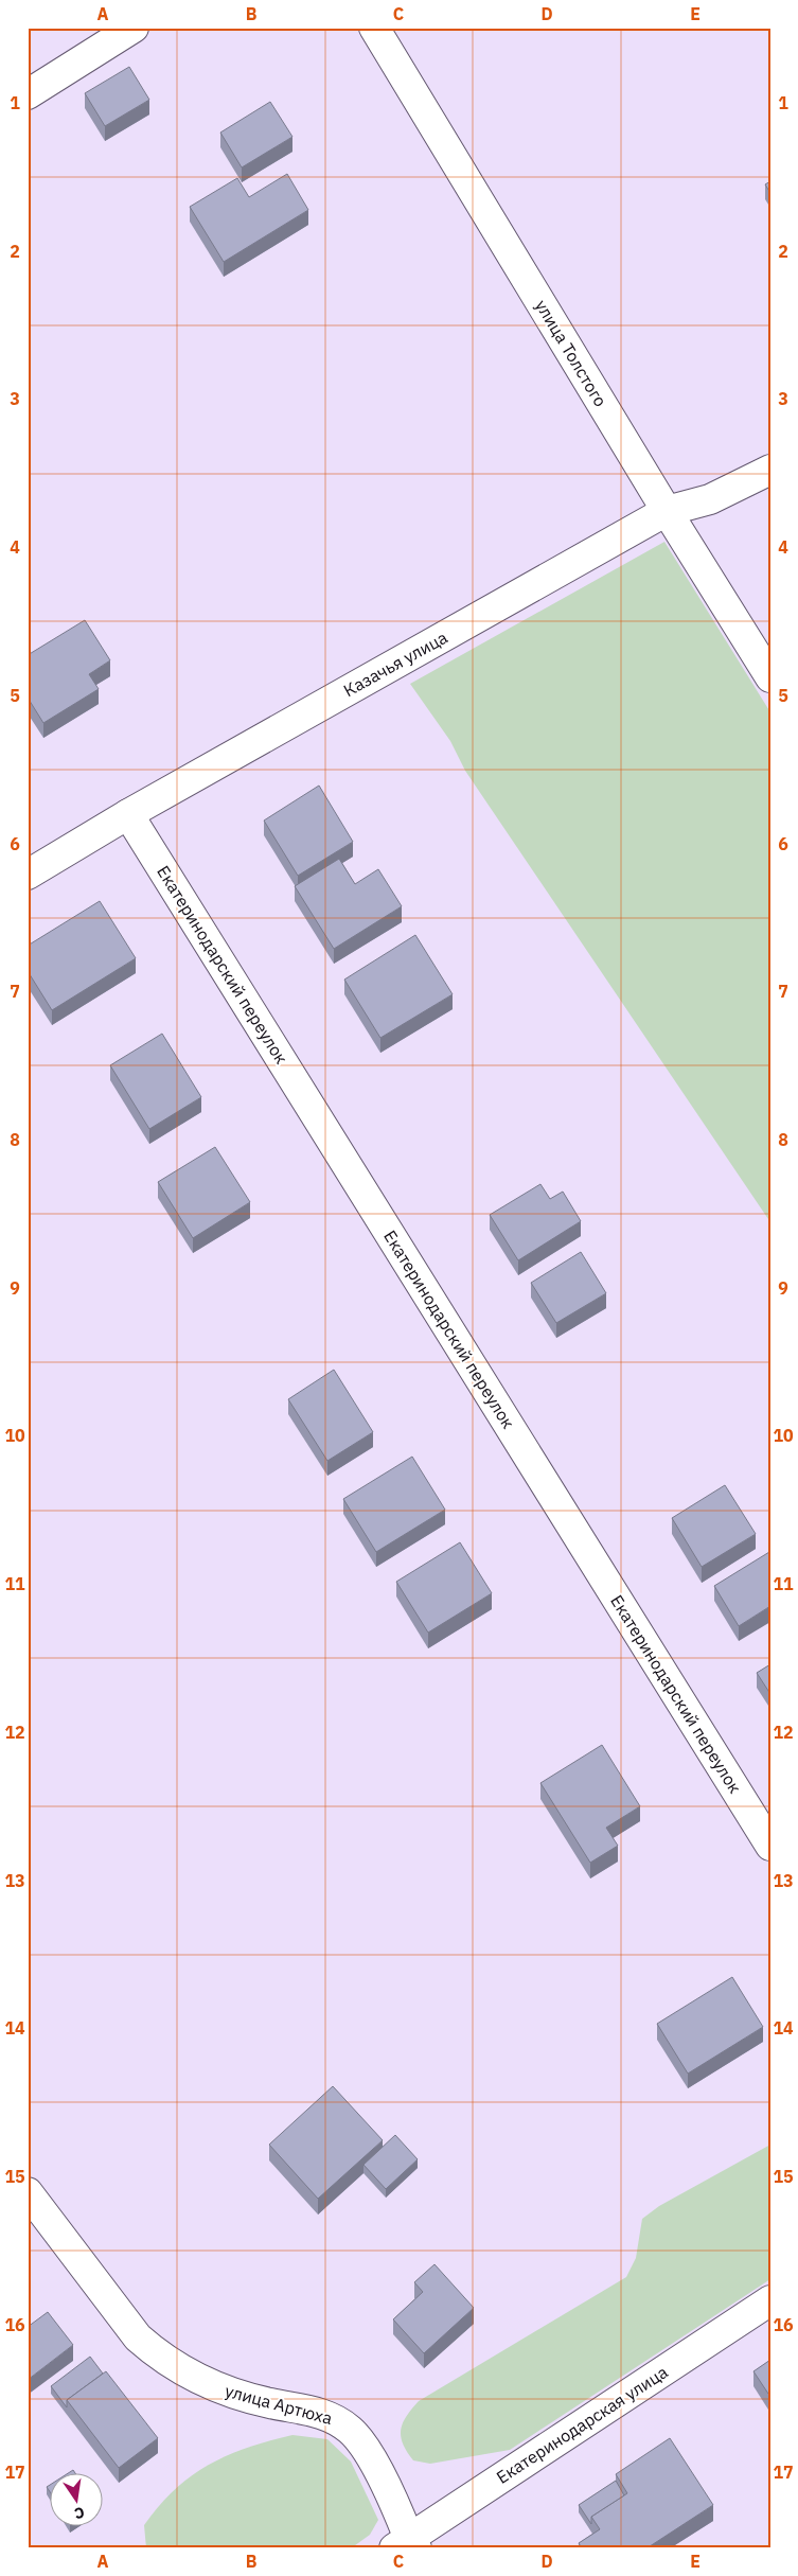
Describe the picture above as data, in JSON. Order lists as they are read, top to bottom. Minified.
{"streets":{"street":["улица Толстого","Казачья улица","Екатеринодарский переулок","улица Артюха","Екатеринодарская улица"]},"crossings":[["улица Толстого","Казачья улица"],["Казачья улица","Екатеринодарский переулок"],["улица Артюха","Екатеринодарская улица"]],"north":"bottom","grid":{"columns":["A","B","C","D","E"],"rows":["1","2","3","4","5","6","7","8","9","10","11","12","13","14","15","16","17"]}}
